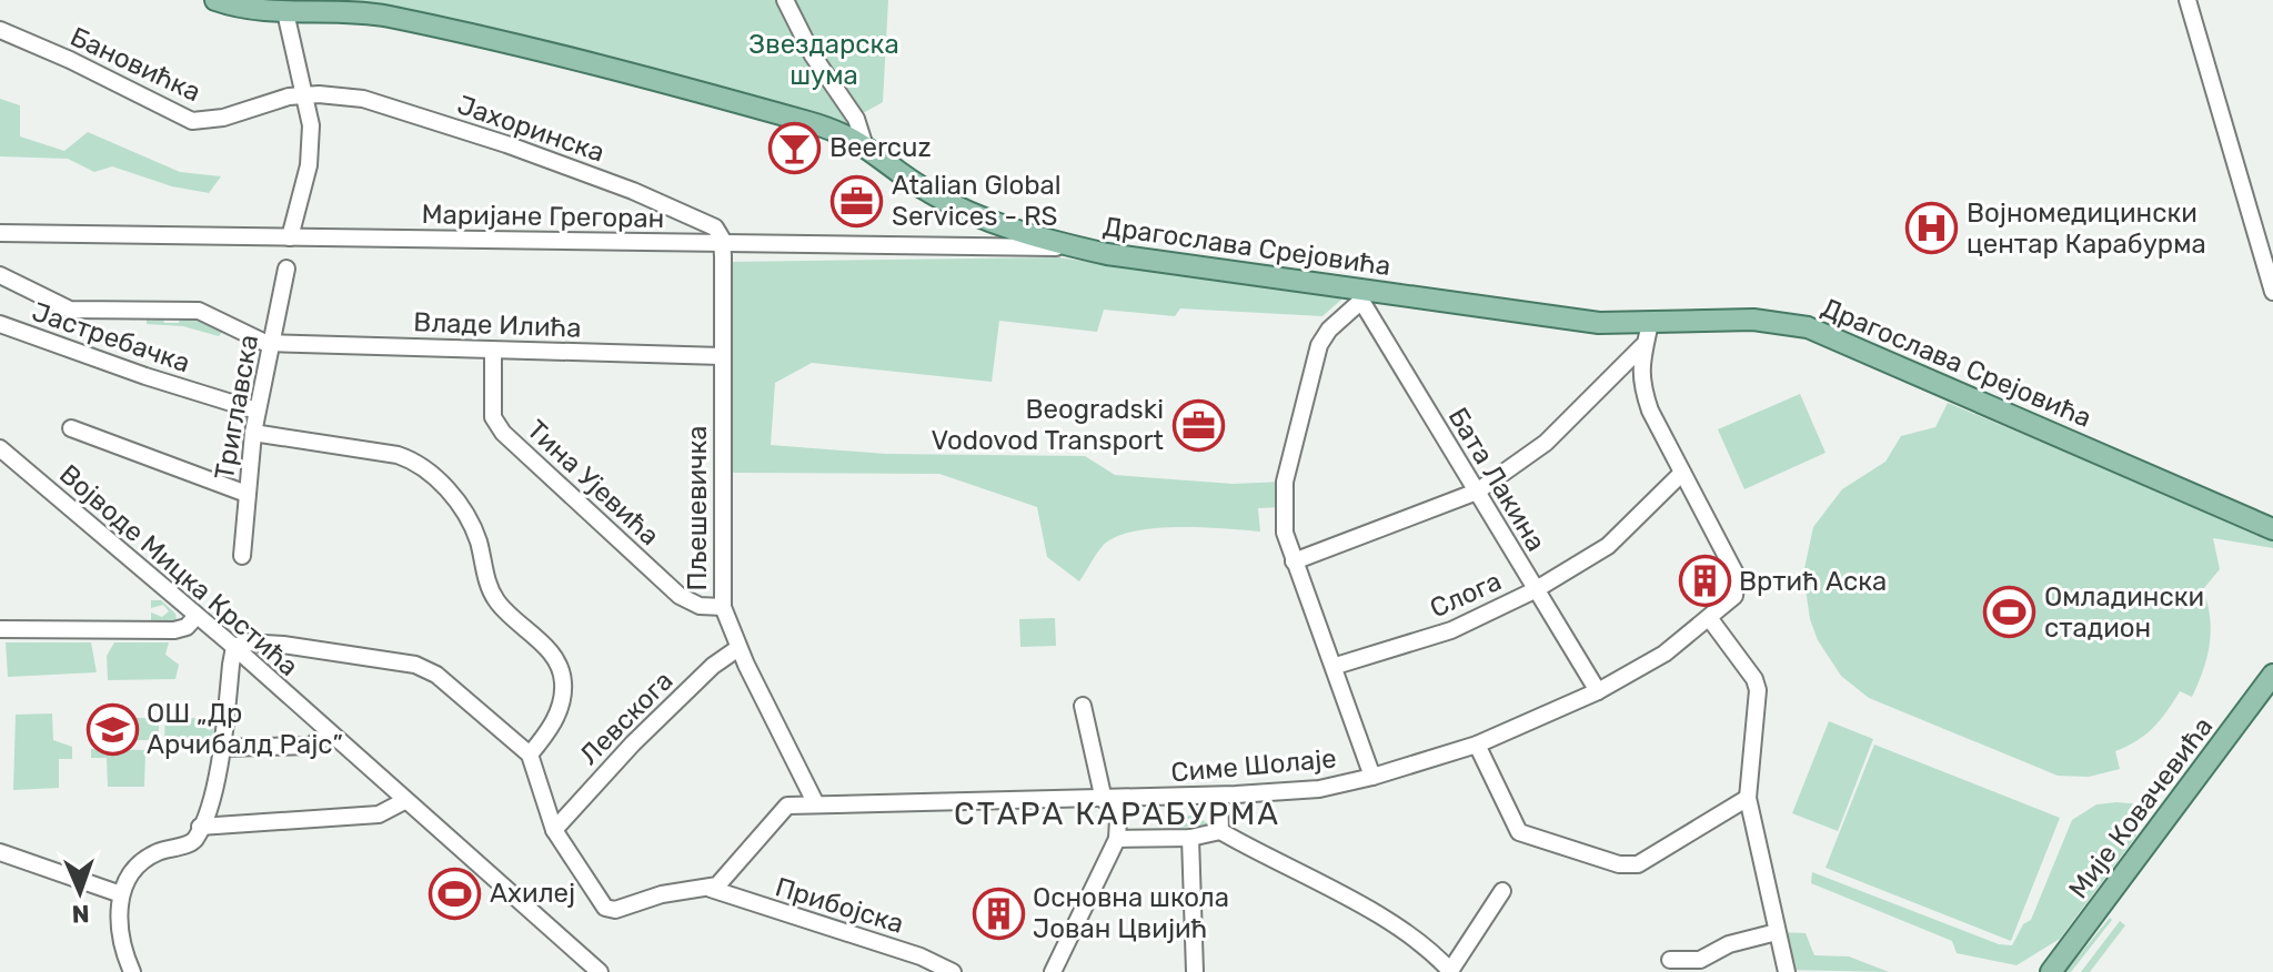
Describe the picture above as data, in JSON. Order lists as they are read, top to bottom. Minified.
{"streets":{"main road":["Драгослава Срејовића","Мије Ковачевића"],"street":["Бановићка","Јахоринска","Маријане Грегоран","Владе Илића","Јастребачка","Триглавска","Бата Лакина","Тина Ујевића","Пљешевичка","Војводе Мицка Крстића","Слога","Левскога","Симе Шолаје","Прибојска"]},"crossings":[["Бановићка","Јахоринска"],["Јахоринска","Маријане Грегоран"],["Јахоринска","Пљешевичка"],["Маријане Грегоран","Драгослава Срејовића"],["Маријане Грегоран","Пљешевичка"],["Драгослава Срејовића","Бата Лакина"],["Владе Илића","Триглавска"],["Владе Илића","Тина Ујевића"],["Владе Илића","Пљешевичка"],["Јастребачка","Триглавска"],["Бата Лакина","Слога"],["Бата Лакина","Симе Шолаје"],["Тина Ујевића","Пљешевичка"],["Пљешевичка","Левскога"],["Пљешевичка","Симе Шолаје"],["Слога","Симе Шолаје"],["Симе Шолаје","Прибојска"]],"districts":["СТАРА КАРАБУРМА"],"parks":["Звездарска шума"],"places":{"bar":["Beercuz"],"office":["Atalian Global Services - RS","Beogradski Vodovod Transport"],"hospital":["Војномедицински центар Карабурма"],"building":["Вртић Аска","Основна школа Јован Цвијић"],"sports":["Омладински стадион","Ахилеј"],"school or university":["ОШ „Др Арчибалд Рајс”"]},"north":"bottom"}
